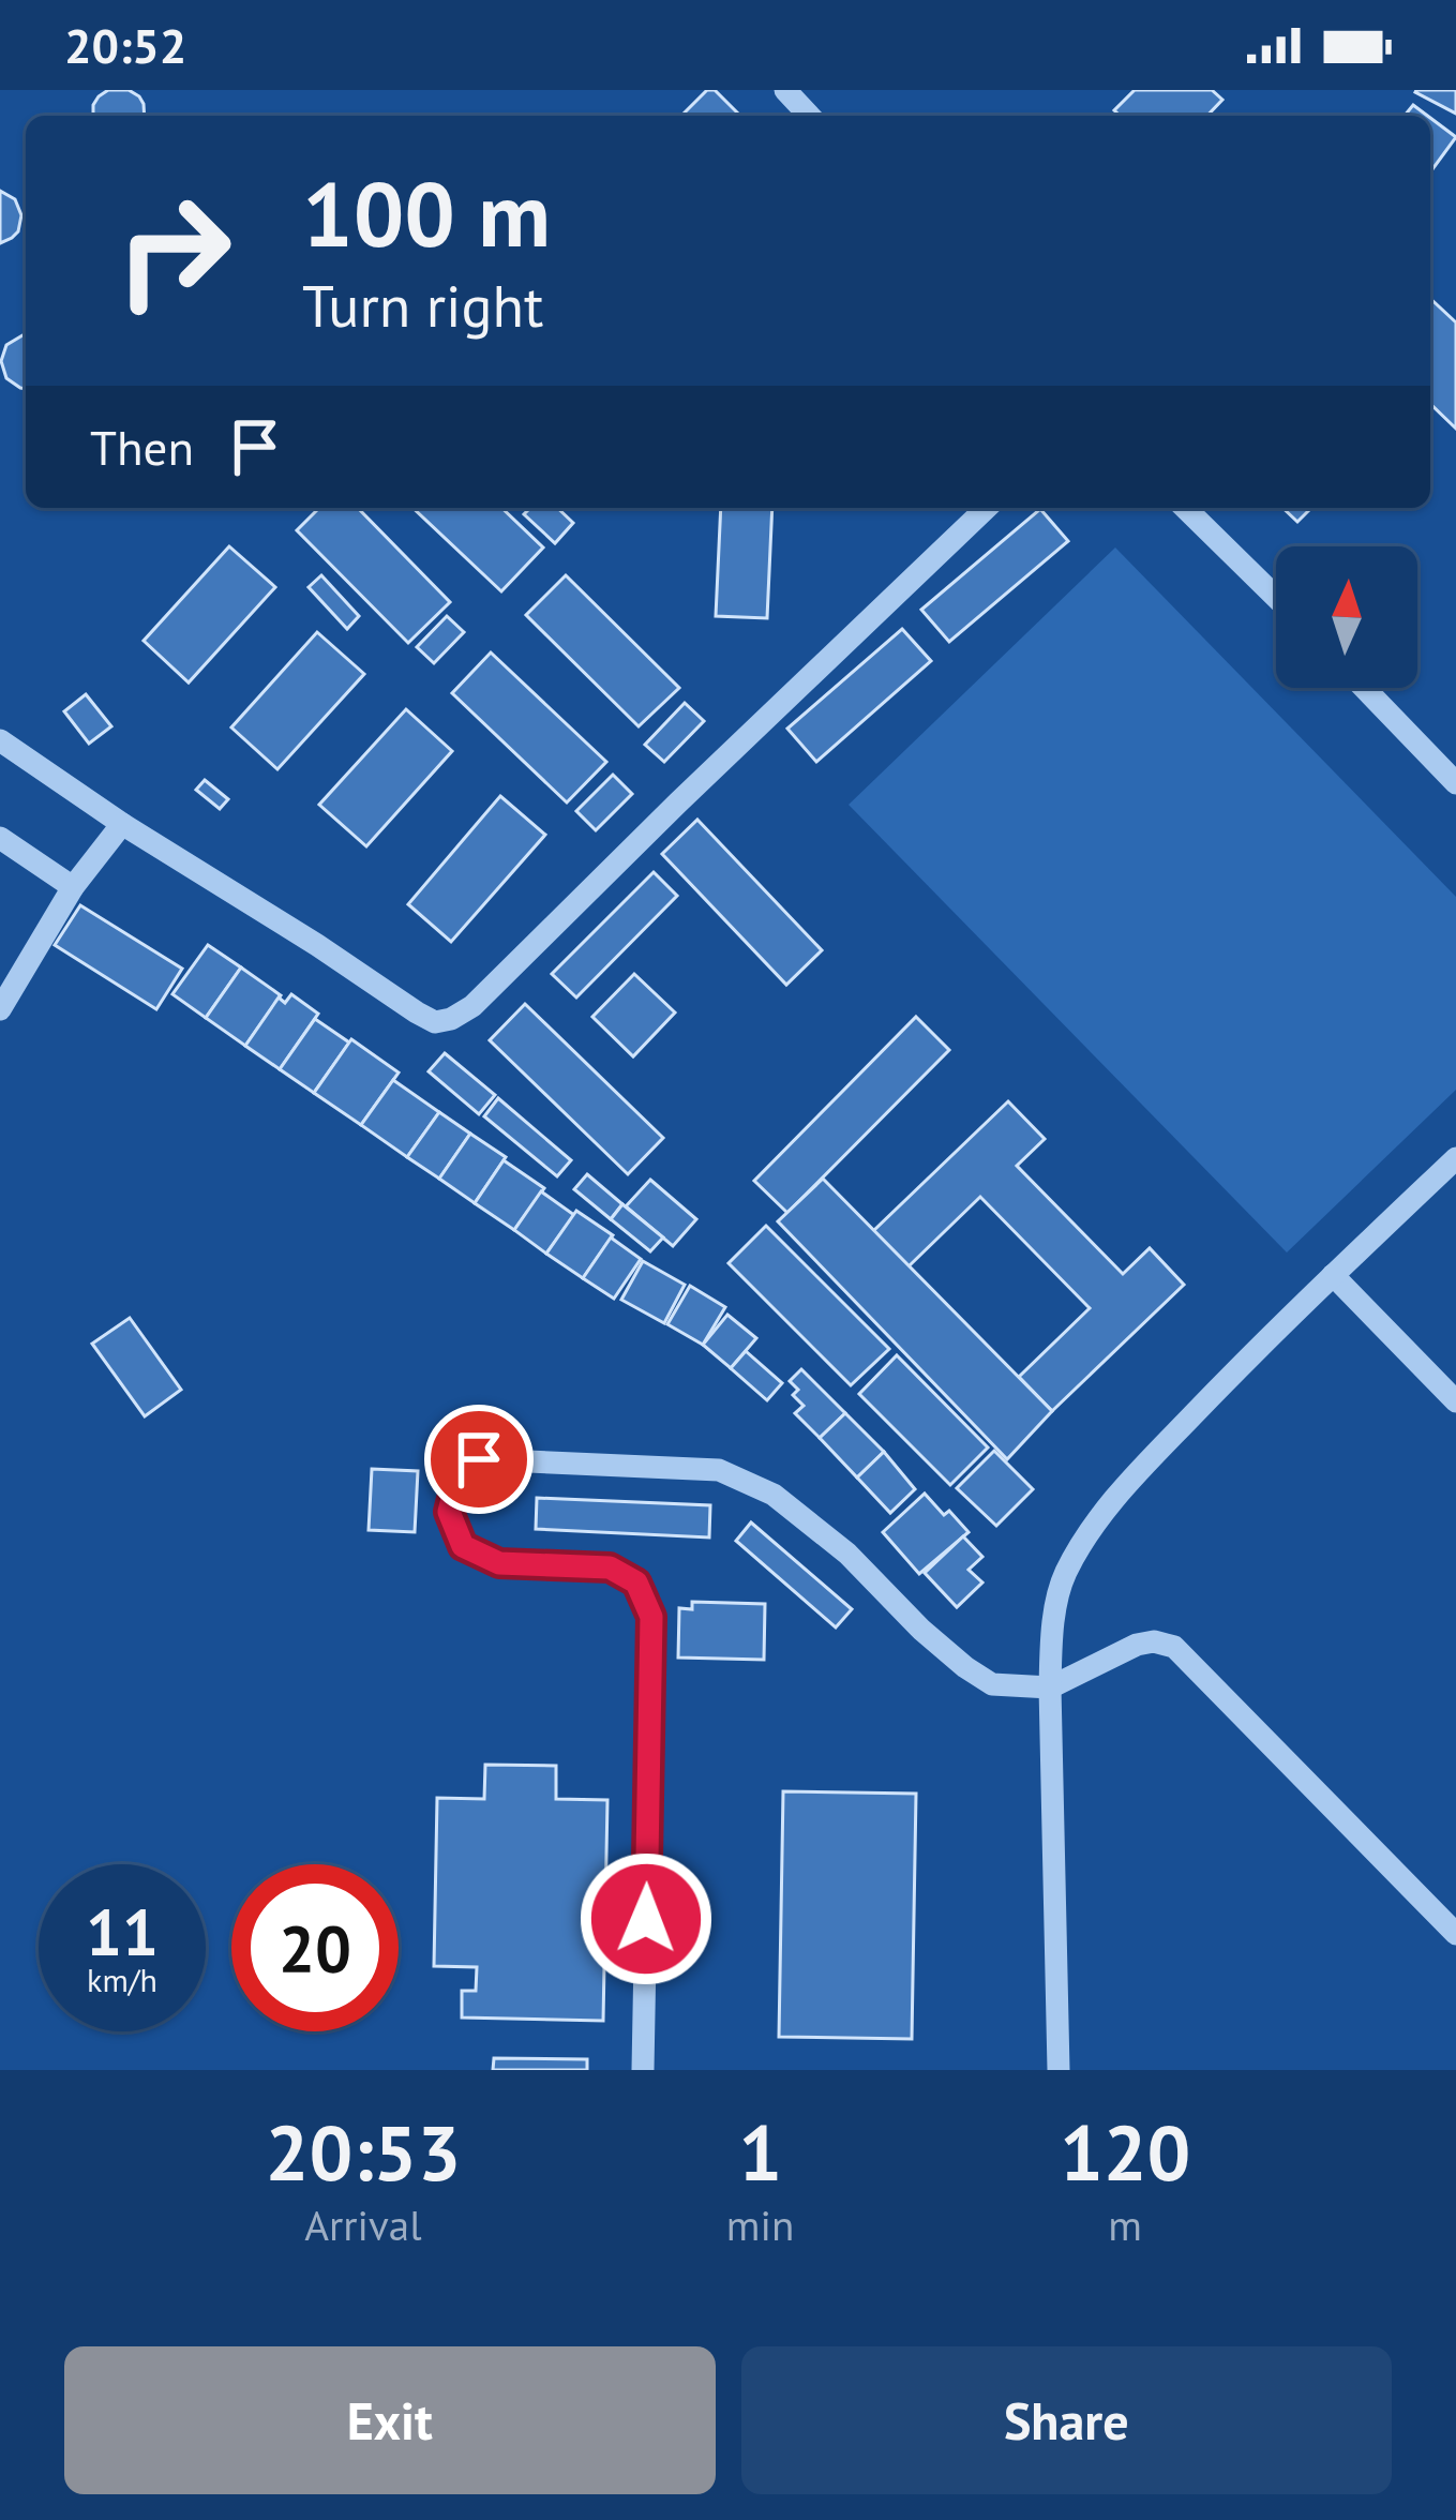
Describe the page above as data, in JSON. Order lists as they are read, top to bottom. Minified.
{"north":"top","page":{"status":"20:52","turn":["100 m","Turn right"],"then":"Then","speed":"11 km/h","limit":"20","eta":["20:53","Arrival","1","min","120","m"],"buttons":["Exit","Share"]}}
